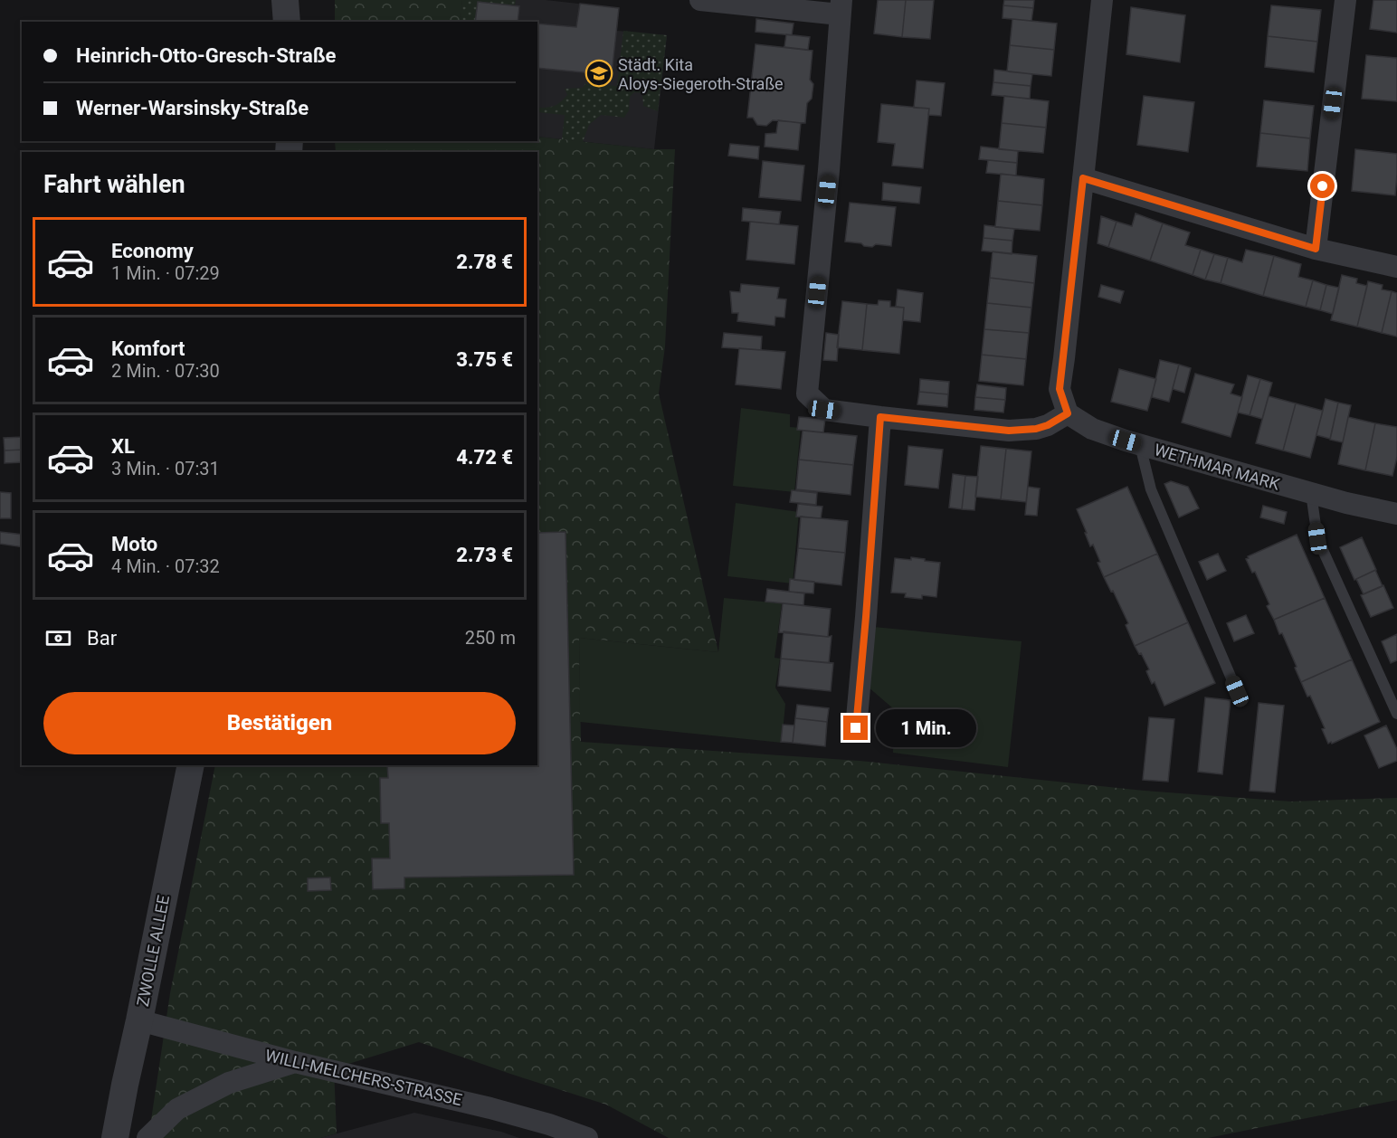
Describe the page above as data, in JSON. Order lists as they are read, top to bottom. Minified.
{"streets":{"street":["WETHMAR MARK","ZWOLLE ALLEE","WILLI-MELCHERS-STRASSE"]},"crossings":[["ZWOLLE ALLEE","WILLI-MELCHERS-STRASSE"]],"places":{"school or university":["Städt. Kita Aloys-Siegeroth-Straße"]},"page":{"banner":["Heinrich-Otto-Gresch-Straße","Werner-Warsinsky-Straße"],"heading":"Fahrt wählen","list":[{"name":"Economy","note":"1 Min. · 07:29","value":"2.78 €"},{"name":"Komfort","note":"2 Min. · 07:30","value":"3.75 €"},{"name":"XL","note":"3 Min. · 07:31","value":"4.72 €"},{"name":"Moto","note":"4 Min. · 07:32","value":"2.73 €"}],"pay":["Bar","250 m"],"buttons":"Bestätigen","bubble":"1 Min."}}
